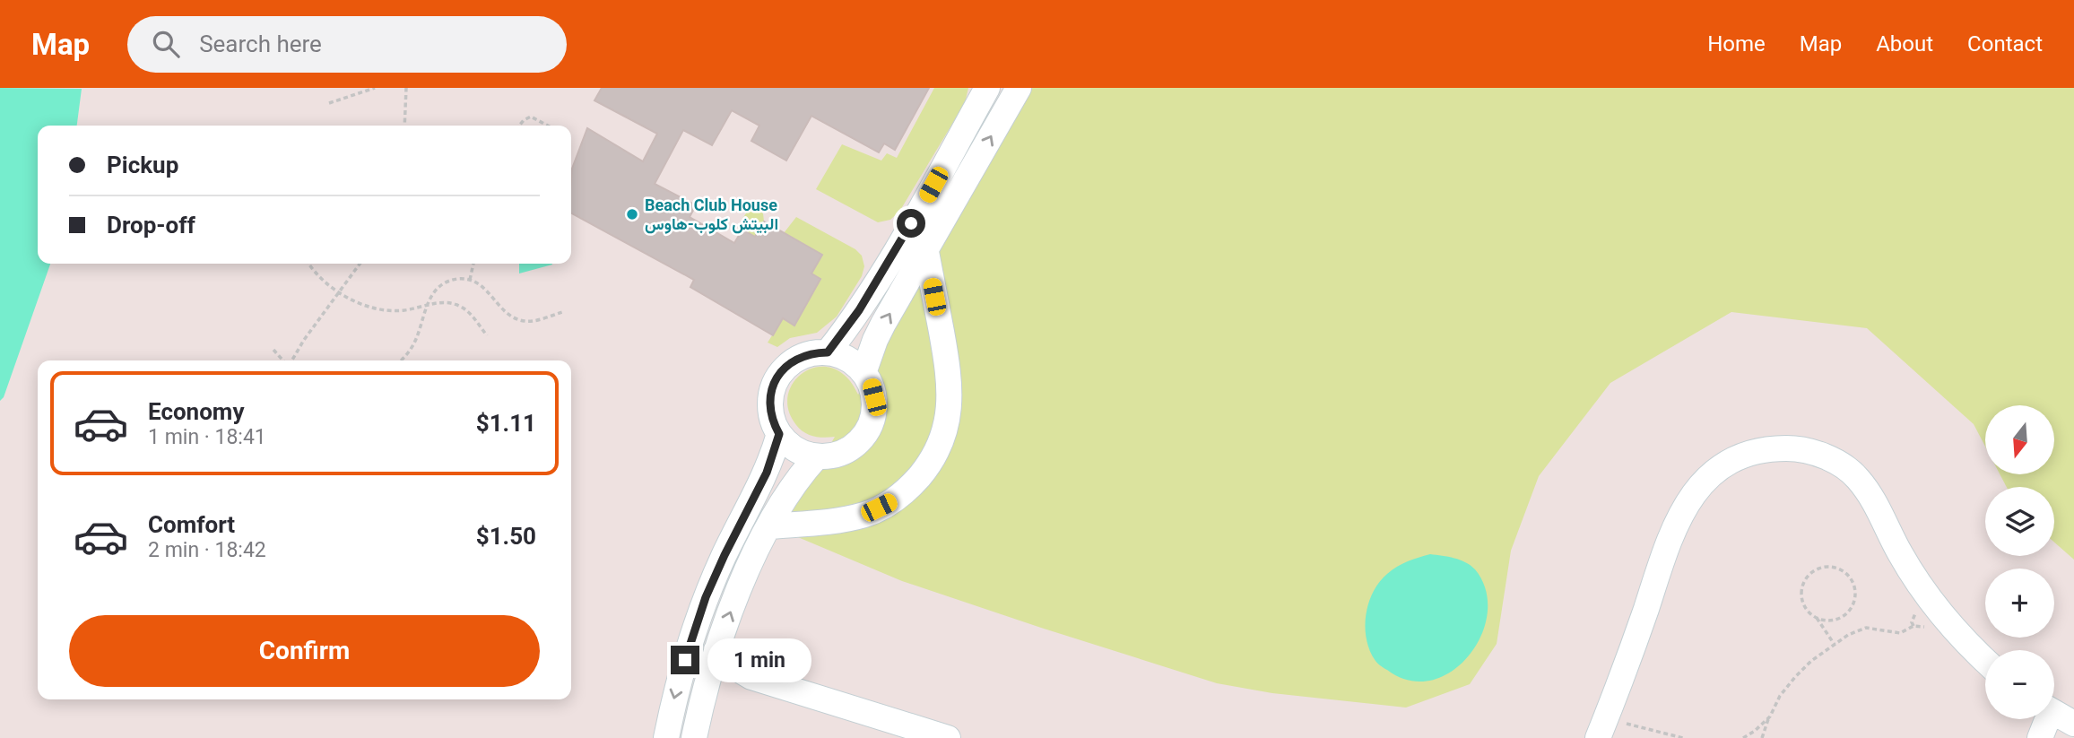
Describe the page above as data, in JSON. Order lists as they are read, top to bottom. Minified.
{"places":["Beach Club House البيتش كلوب-هاوس"],"north":"bottom","page":{"header":"Map","search":"Search here","nav":["Home","Map","About","Contact"],"banner":["Pickup","Drop-off"],"list":[{"name":"Economy","note":"1 min · 18:41","value":"$1.11"},{"name":"Comfort","note":"2 min · 18:42","value":"$1.50"}],"map_buttons":["+","−"],"buttons":"Confirm","bubble":"1 min"}}
